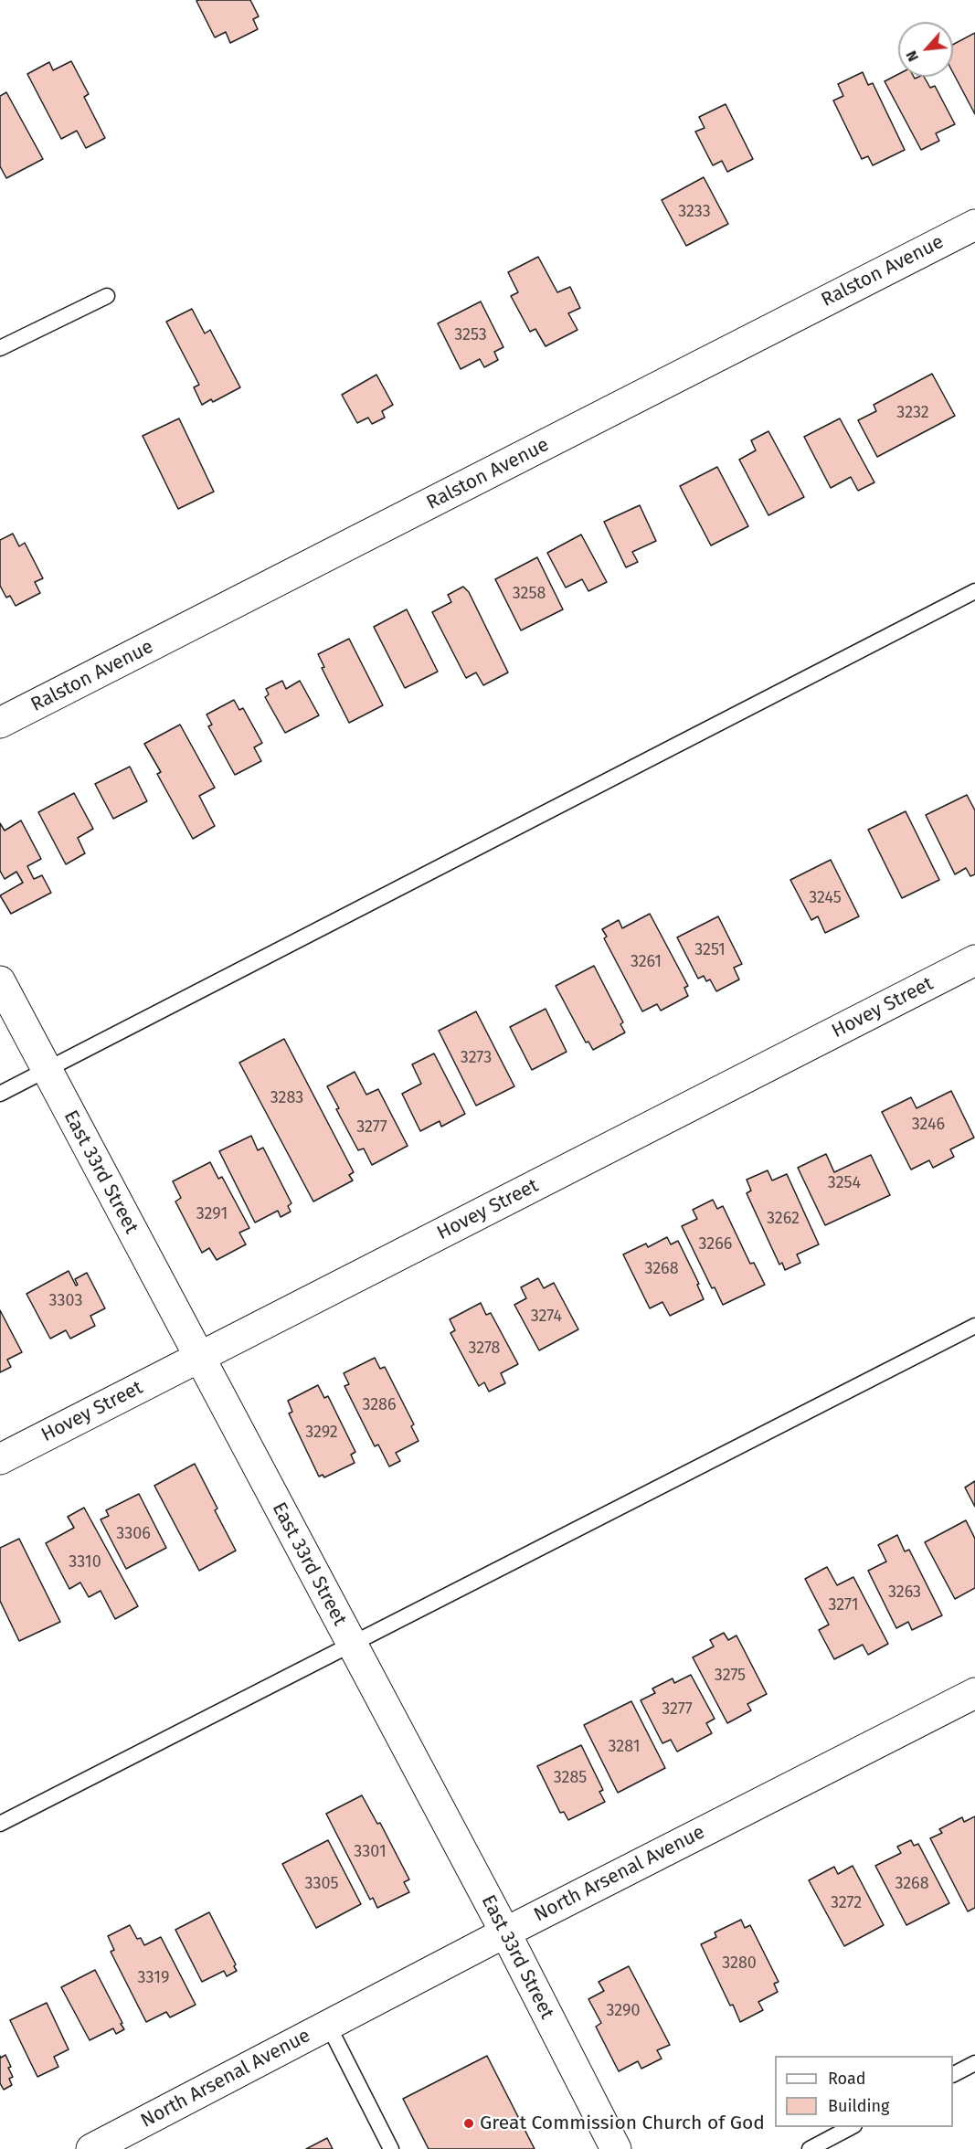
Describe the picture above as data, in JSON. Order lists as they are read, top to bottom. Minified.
{"streets":{"street":["Ralston Avenue","Hovey Street","East 33rd Street","North Arsenal Avenue"]},"crossings":[["Hovey Street","East 33rd Street"],["East 33rd Street","North Arsenal Avenue"]],"places":["Great Commission Church of God"],"house_numbers":["3233","3253","3232","3258","3245","3251","3261","3273","3283","3246","3277","3254","3291","3262","3266","3268","3303","3274","3278","3286","3292","3306","3310","3263","3271","3275","3277","3281","3285","3301","3305","3268","3272","3280","3319","3290"],"legend":["Road","Building"],"north":"bottom left"}
